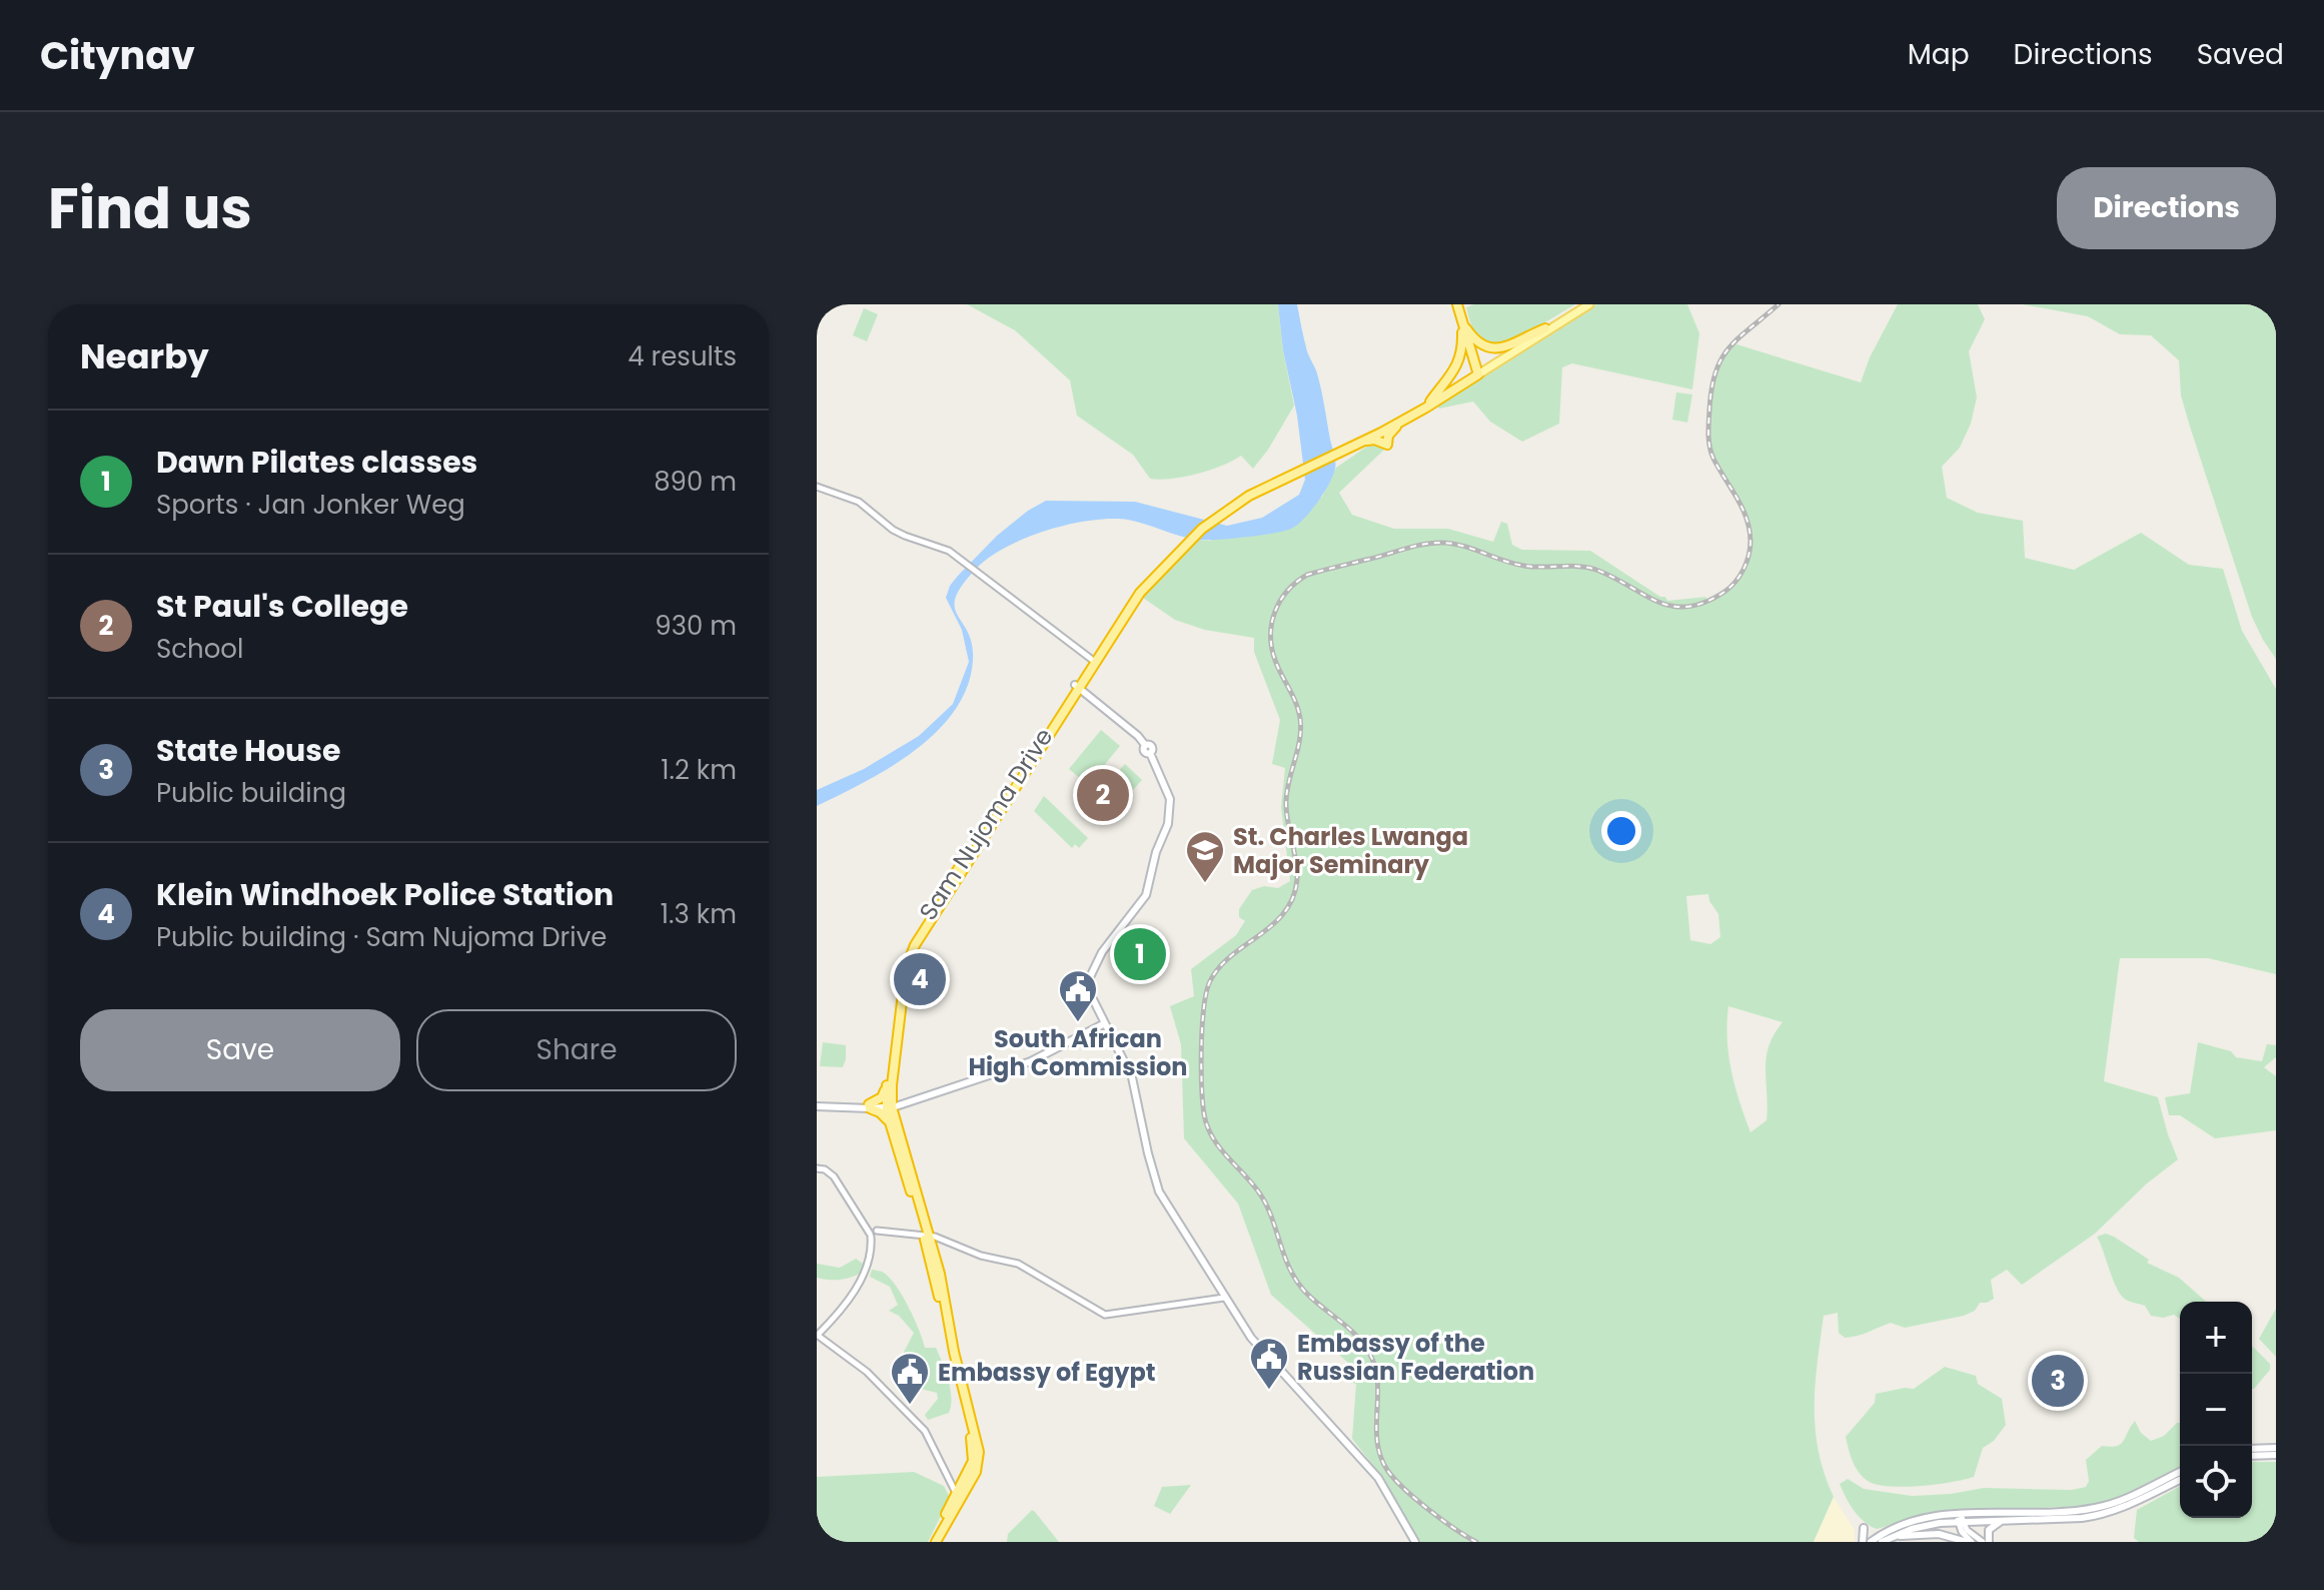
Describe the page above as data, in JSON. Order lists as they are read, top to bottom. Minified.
{"streets":{"highway":["Sam Nujoma Drive"]},"places":{"school or university":["St. Charles Lwanga Major Seminary"],"public building":["South African High Commission","Embassy of the Russian Federation","Embassy of Egypt"]},"page":{"header":"Citynav","nav":["Map","Directions","Saved"],"title":"Find us","buttons":["Directions",["Save","Share"]],"heading":["Nearby","4 results"],"list":[{"mark":"1","name":"Dawn Pilates classes","note":"Sports · Jan Jonker Weg","value":"890 m"},{"mark":"2","name":"St Paul's College","note":"School","value":"930 m"},{"mark":"3","name":"State House","note":"Public building","value":"1.2 km"},{"mark":"4","name":"Klein Windhoek Police Station","note":"Public building · Sam Nujoma Drive","value":"1.3 km"}],"pins":["2","1","4","3"],"map_buttons":["+","−"]}}
